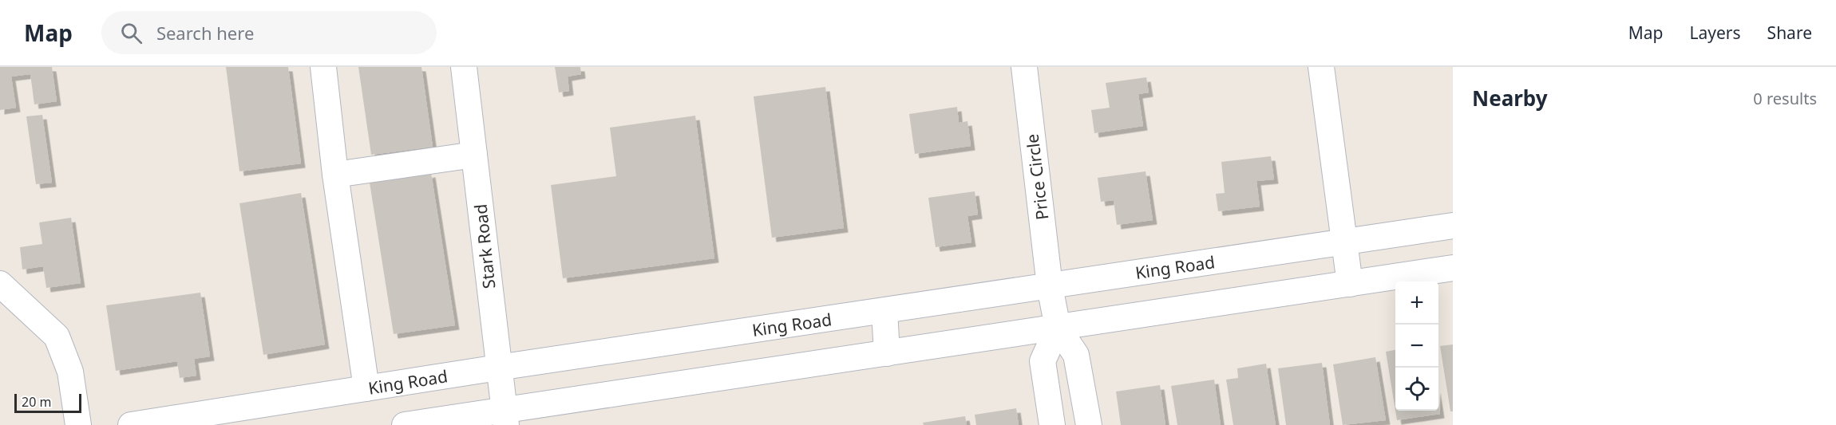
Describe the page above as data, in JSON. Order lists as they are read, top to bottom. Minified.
{"streets":{"street":["Price Circle","Stark Road","King Road"]},"crossings":[["Price Circle","King Road"],["Stark Road","King Road"]],"scale_bar":"20 m","page":{"header":"Map","search":"Search here","nav":["Map","Layers","Share"],"heading":["Nearby","0 results"],"map_buttons":["+","−"],"scale":"20 m"}}
